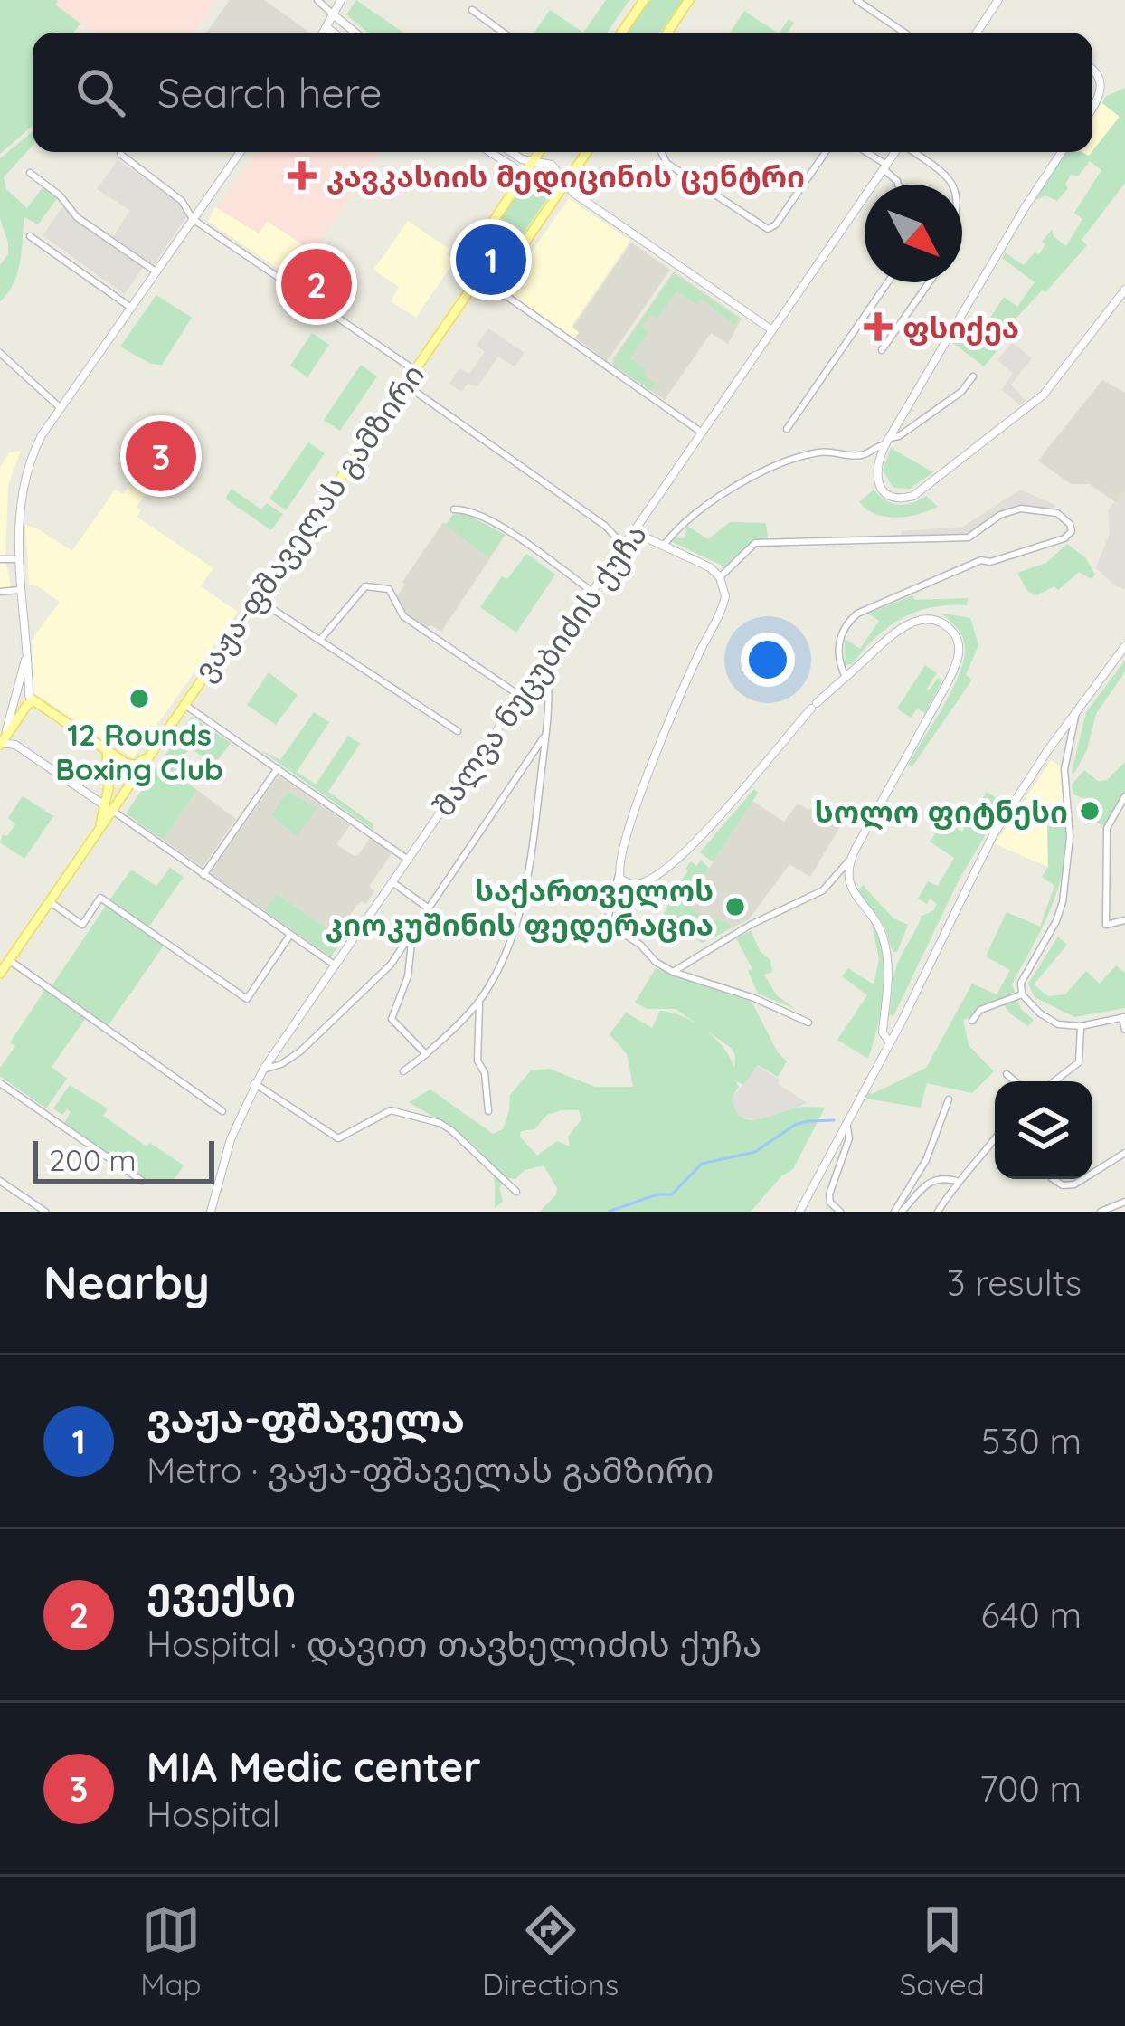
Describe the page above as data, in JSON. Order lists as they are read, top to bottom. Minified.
{"streets":{"main road":["ვაჟა-ფშაველას გამზირი","შალვა ნუცუბიძის ქუჩა"]},"places":{"health":["კავკასიის მედიცინის ცენტრი","ფსიქეა"],"other":["12 Rounds Boxing Club","სოლო ფიტნესი","საქართველოს კიოკუშინის ფედერაცია"]},"scale_bar":"200 m","north":"bottom right","page":{"search":"Search here","pins":["1","2","3"],"scale":"200 m","heading":["Nearby","3 results"],"list":[{"mark":"1","name":"ვაჟა-ფშაველა","note":"Metro · ვაჟა-ფშაველას გამზირი","value":"530 m"},{"mark":"2","name":"ევექსი","note":"Hospital · დავით თავხელიძის ქუჩა","value":"640 m"},{"mark":"3","name":"MIA Medic center","note":"Hospital","value":"700 m"}],"nav":["Map","Directions","Saved"]}}
